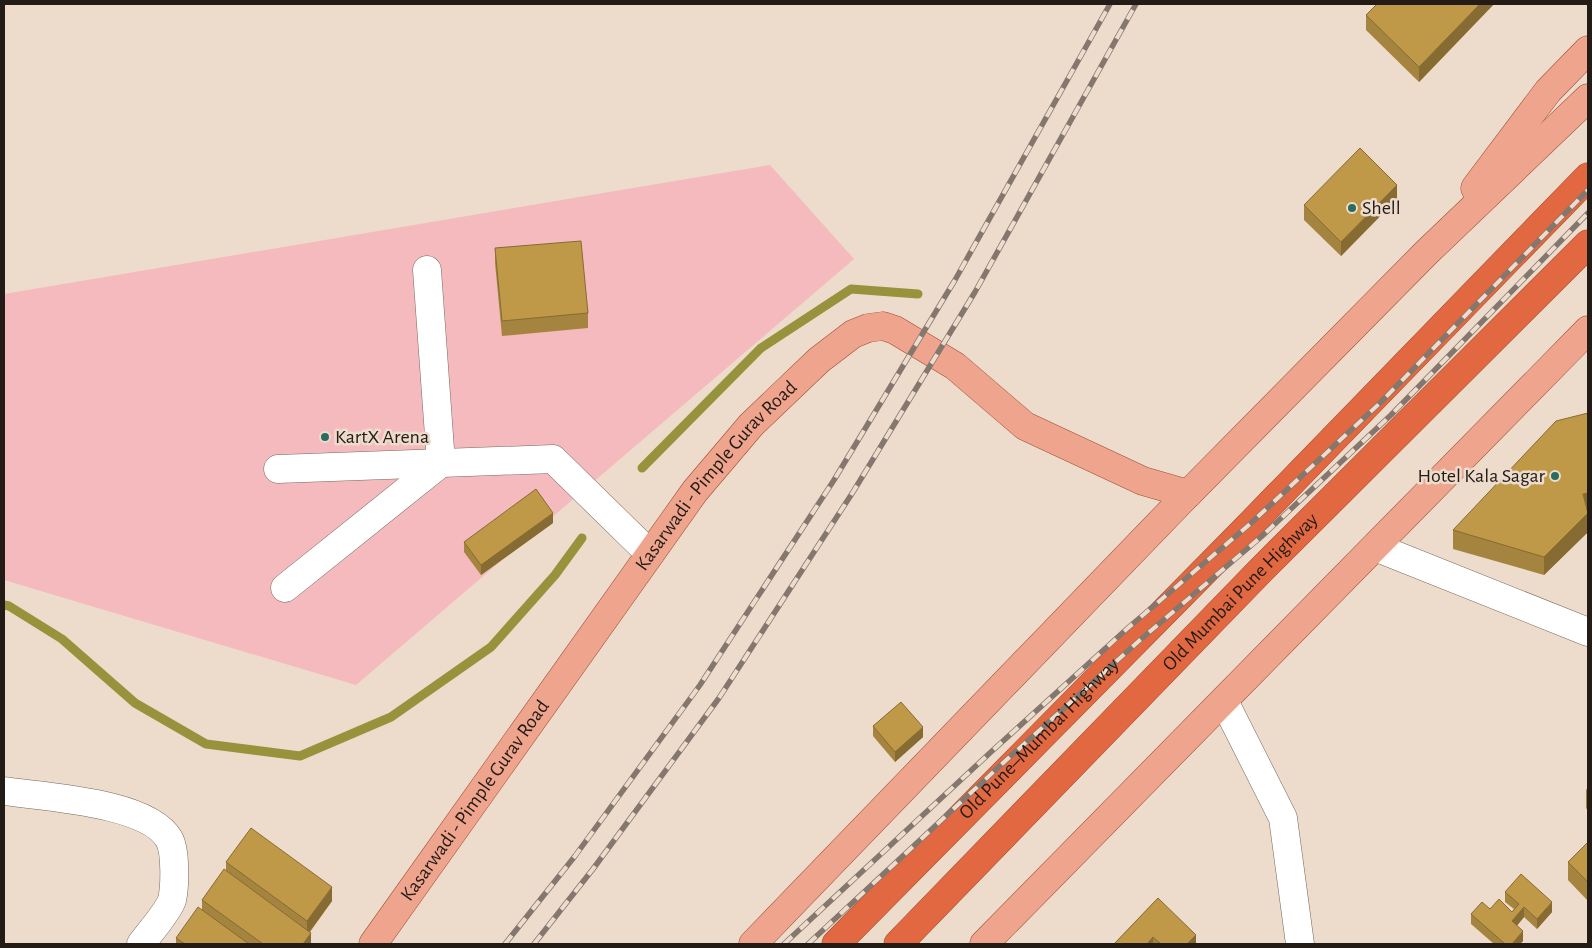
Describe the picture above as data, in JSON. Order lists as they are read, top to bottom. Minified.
{"streets":{"highway":["Old Mumbai Pune Highway","Old Pune–Mumbai Highway"],"main road":["Kasarwadi - Pimple Gurav Road"]},"crossings":[["Old Mumbai Pune Highway","Old Pune–Mumbai Highway"]],"places":["Shell","KartX Arena","Hotel Kala Sagar"]}
